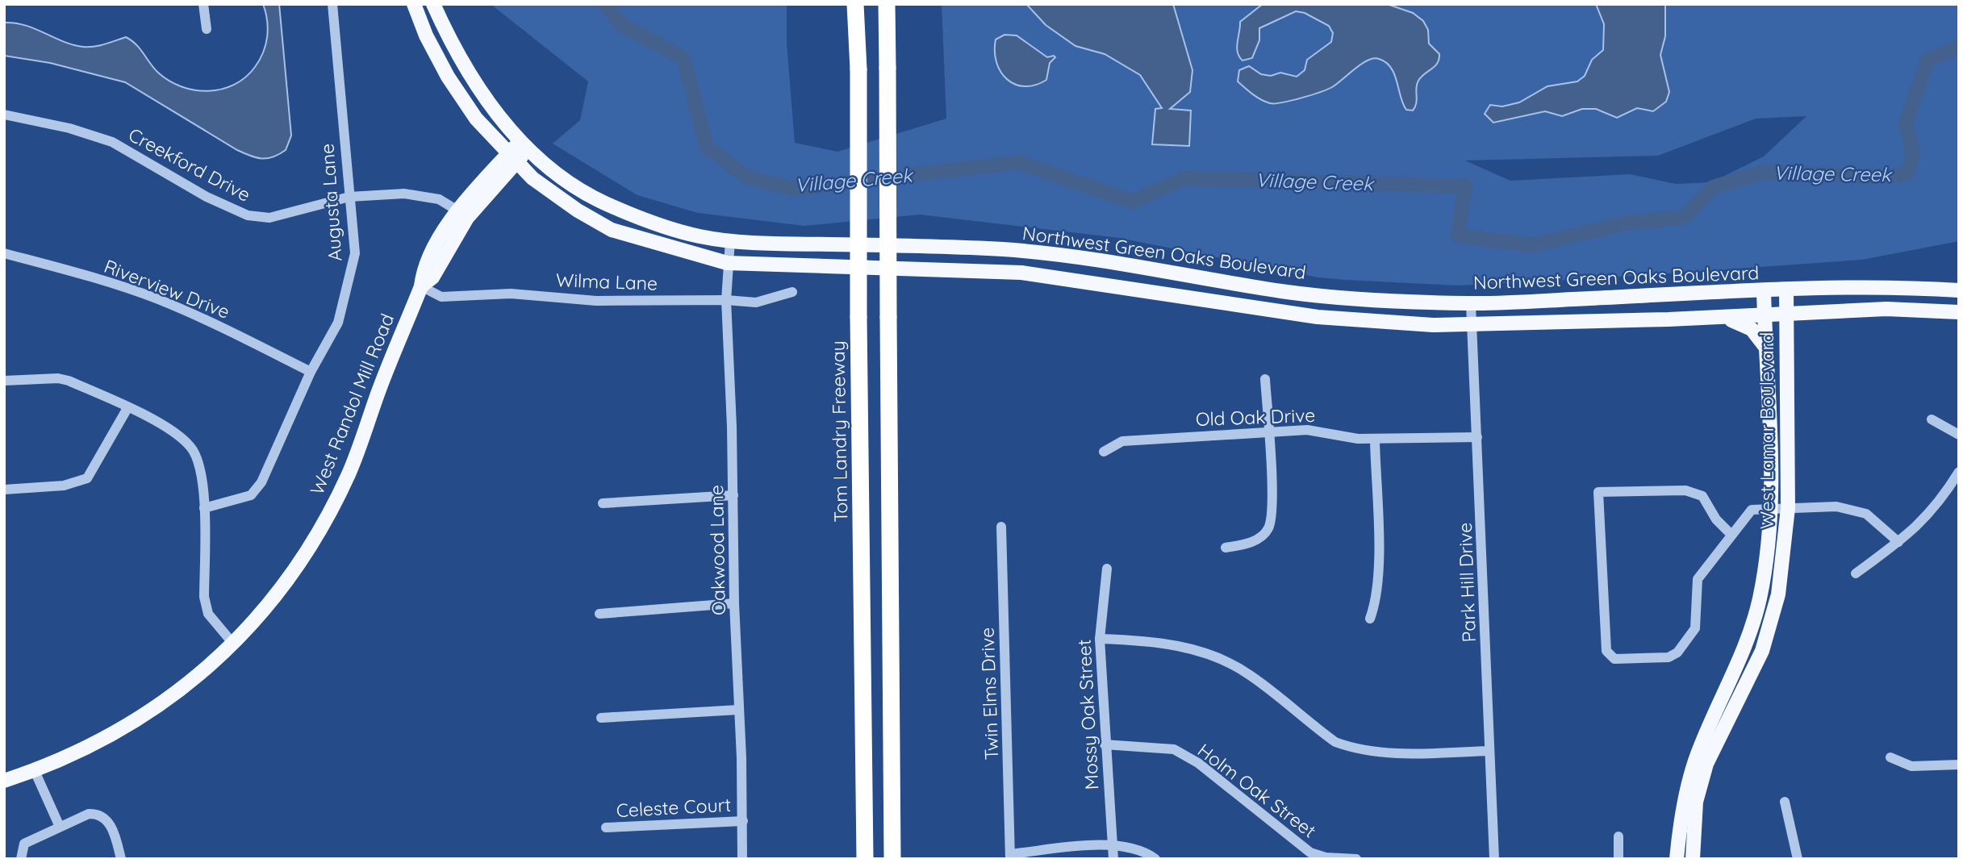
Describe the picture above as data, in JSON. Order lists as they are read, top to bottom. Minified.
{"streets":{"highway":["Tom Landry Freeway"],"main road":["Northwest Green Oaks Boulevard","West Randol Mill Road","West Lamar Boulevard"],"street":["Creekford Drive","Augusta Lane","Wilma Lane","Riverview Drive","Old Oak Drive","Oakwood Lane","Park Hill Drive","Twin Elms Drive","Mossy Oak Street","Holm Oak Street","Celeste Court"]},"crossings":[["Creekford Drive","Augusta Lane"],["Creekford Drive","West Randol Mill Road"],["Augusta Lane","Riverview Drive"],["Northwest Green Oaks Boulevard","West Randol Mill Road"],["Northwest Green Oaks Boulevard","West Lamar Boulevard"],["Northwest Green Oaks Boulevard","Oakwood Lane"],["Northwest Green Oaks Boulevard","Park Hill Drive"],["Wilma Lane","West Randol Mill Road"],["Wilma Lane","Oakwood Lane"],["Old Oak Drive","Park Hill Drive"],["Oakwood Lane","Celeste Court"],["Mossy Oak Street","Holm Oak Street"]],"water":["Village Creek"]}
